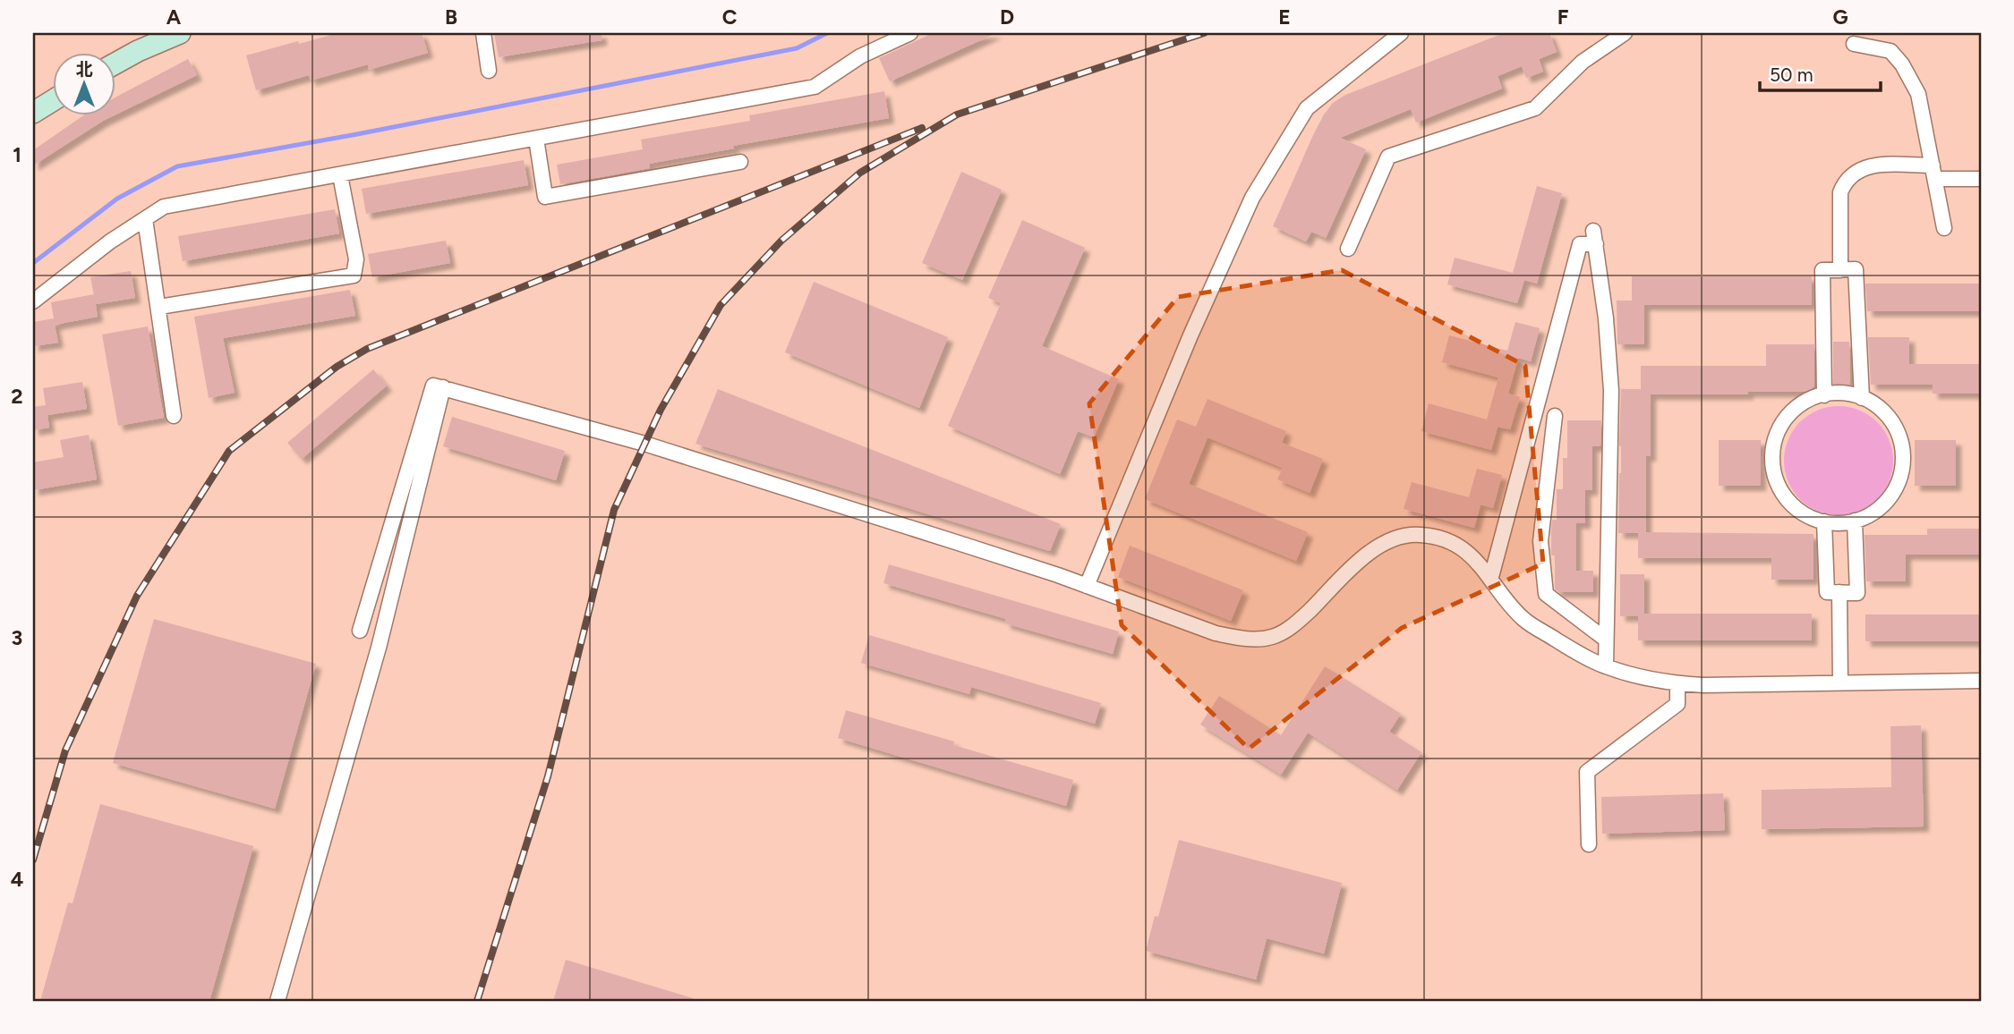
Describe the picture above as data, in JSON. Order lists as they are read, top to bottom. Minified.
{"scale_bar":"50 m","north":"top","grid":{"columns":["A","B","C","D","E","F","G"],"rows":["1","2","3","4"]}}
